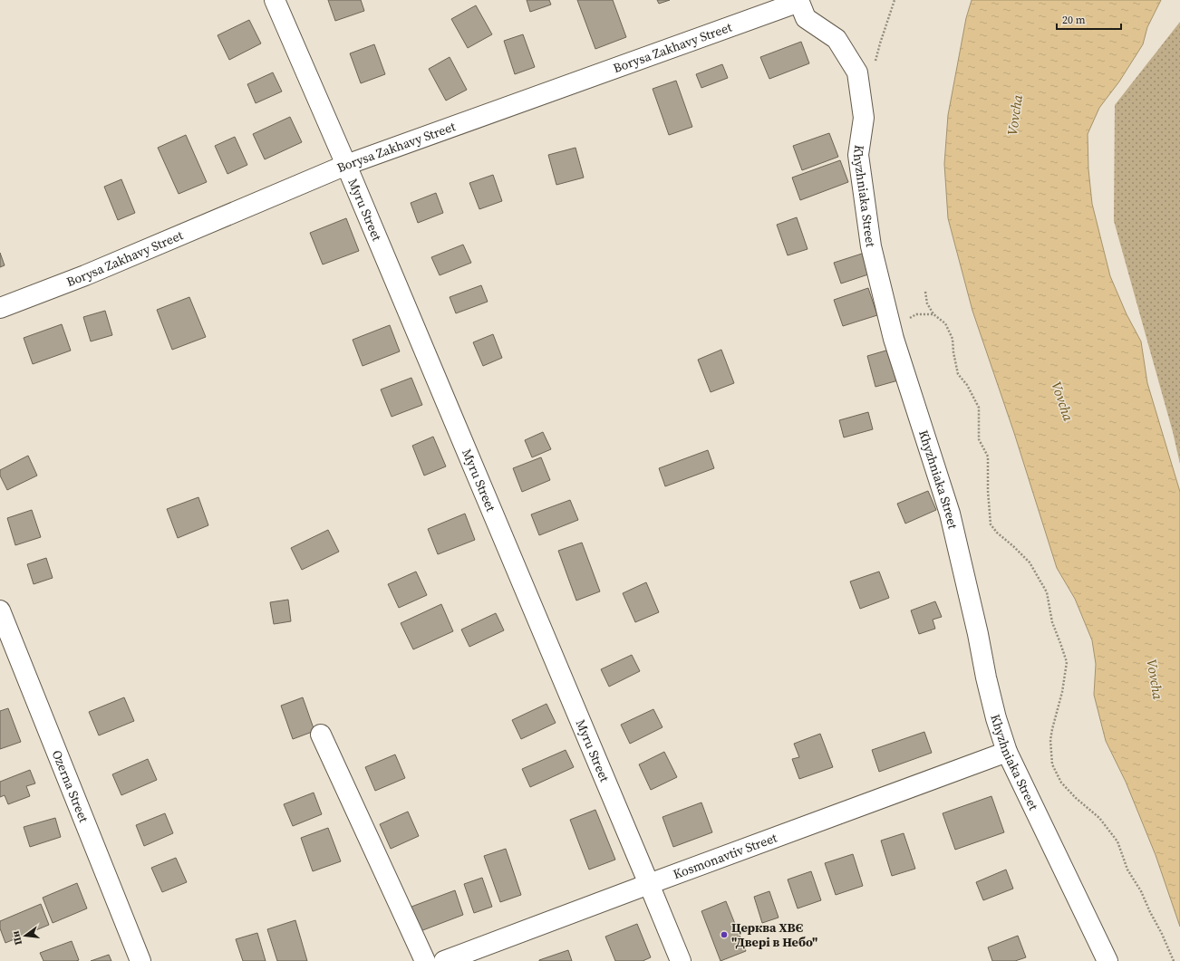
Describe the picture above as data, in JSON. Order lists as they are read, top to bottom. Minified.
{"streets":{"street":["Borysa Zakhavy Street","Khyzhniaka Street","Myru Street","Ozerna Street","Kosmonavtiv Street"]},"crossings":[["Borysa Zakhavy Street","Khyzhniaka Street"],["Borysa Zakhavy Street","Myru Street"],["Khyzhniaka Street","Kosmonavtiv Street"],["Myru Street","Kosmonavtiv Street"]],"water":["Vovcha"],"places":["Церква ХВЄ \"Двері в Небо\""],"scale_bar":"20 m","north":"left"}
